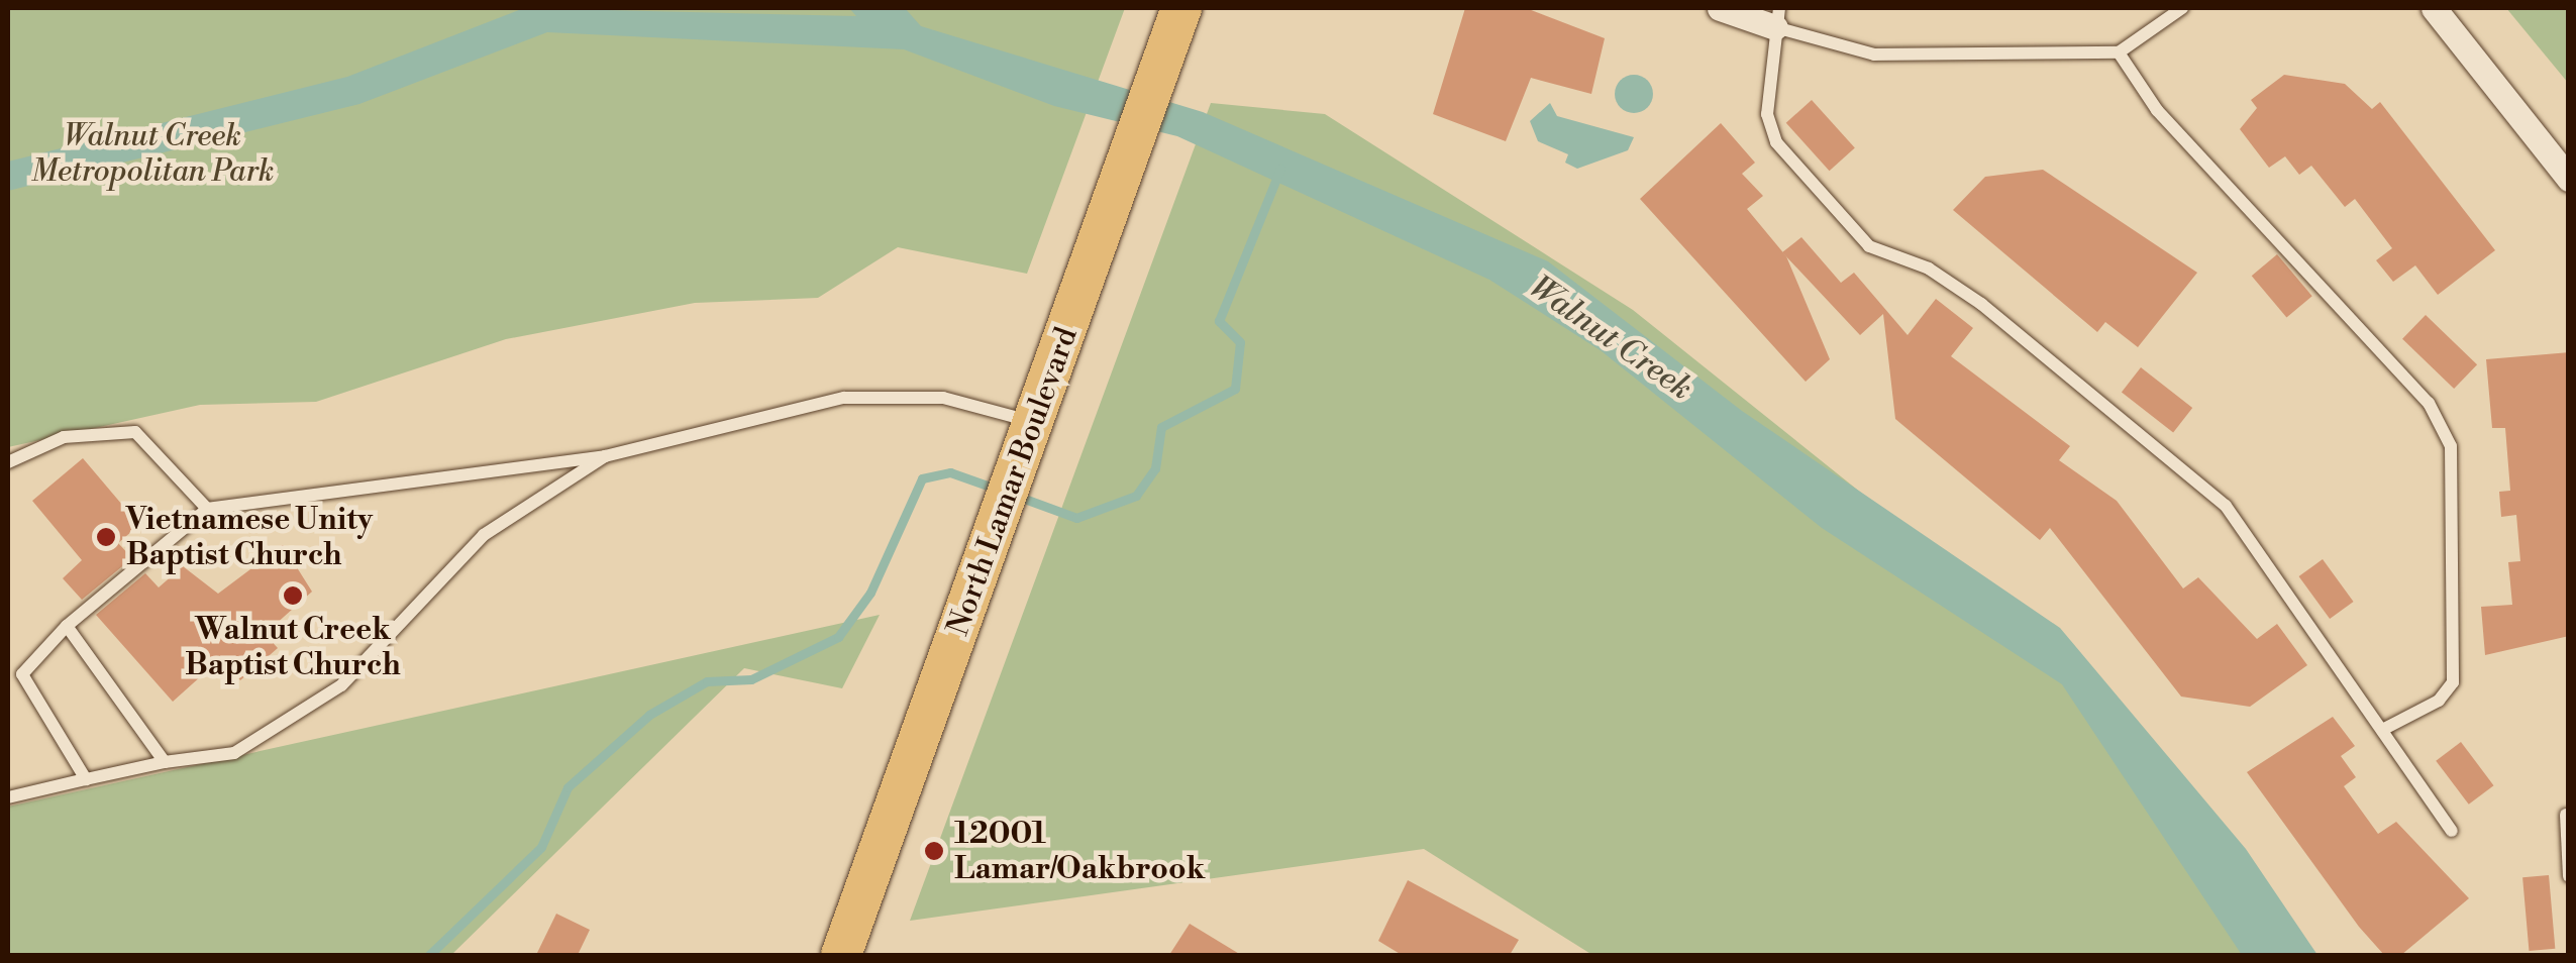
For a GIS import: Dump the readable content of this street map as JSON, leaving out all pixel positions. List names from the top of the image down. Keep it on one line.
{"streets":{"main road":["North Lamar Boulevard"]},"water":["Walnut Creek"],"parks":["Walnut Creek Metropolitan Park"],"places":["Vietnamese Unity Baptist Church","Walnut Creek Baptist Church","12001 Lamar/Oakbrook"]}
